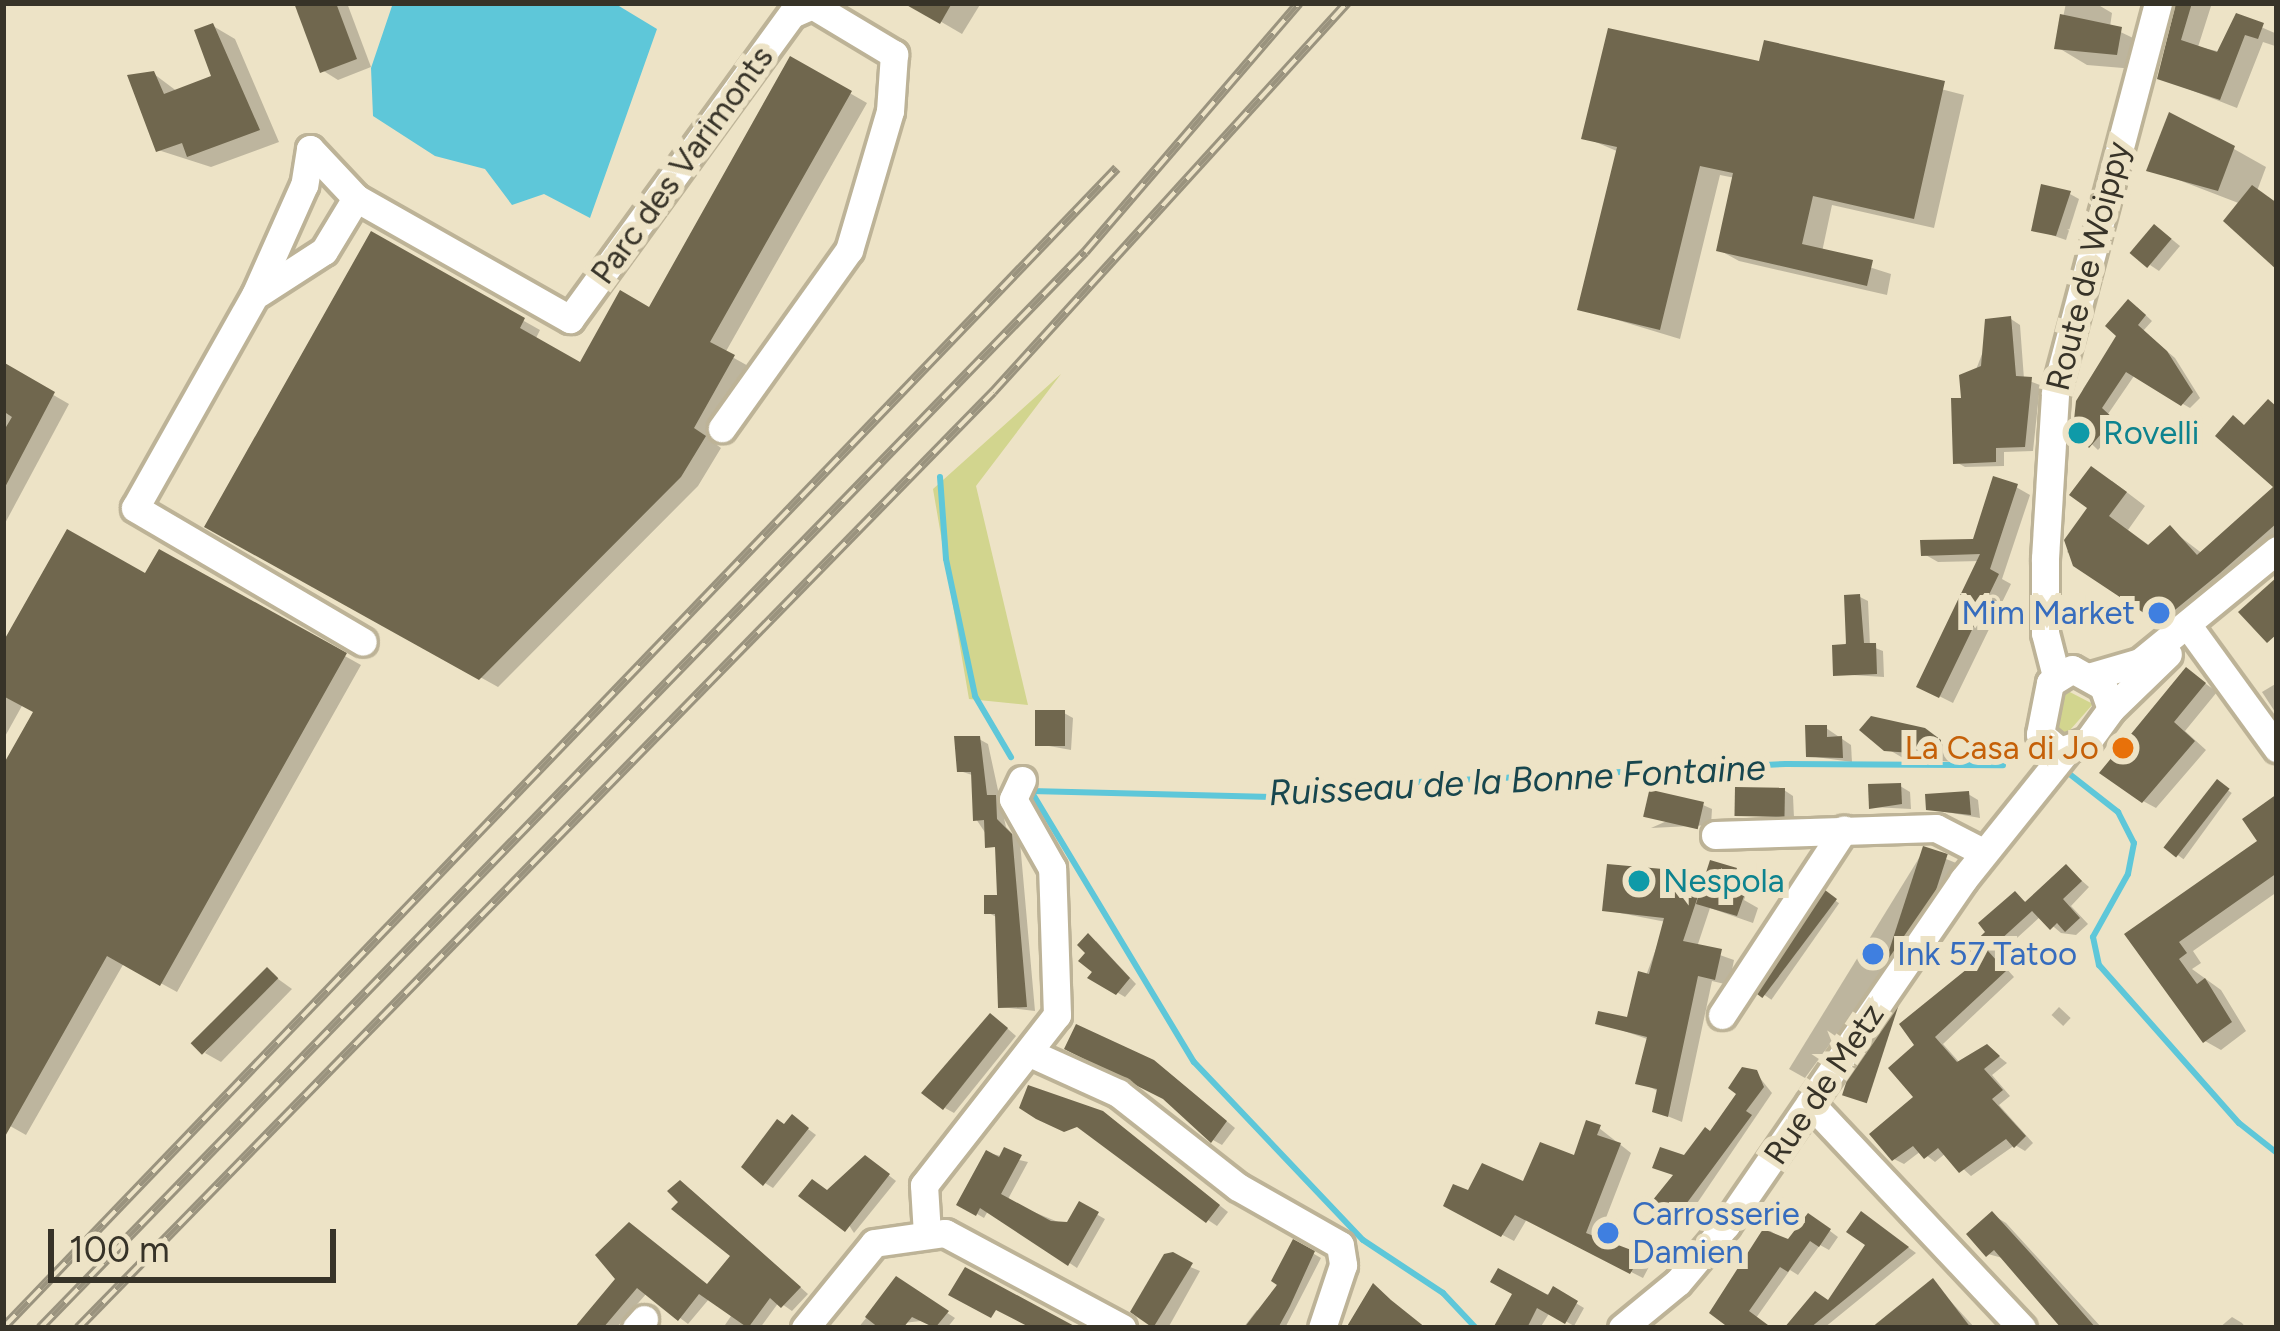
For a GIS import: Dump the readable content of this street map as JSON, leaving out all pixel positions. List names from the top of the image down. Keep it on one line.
{"streets":{"street":["Parc des Varimonts","Route de Woippy","Rue de Metz"]},"crossings":[["Route de Woippy","Rue de Metz"]],"water":["Ruisseau de la Bonne Fontaine"],"places":["Rovelli","Mim Market","La Casa di Jo","Nespola","Ink 57 Tatoo","Carrosserie Damien"],"scale_bar":"100 m"}
